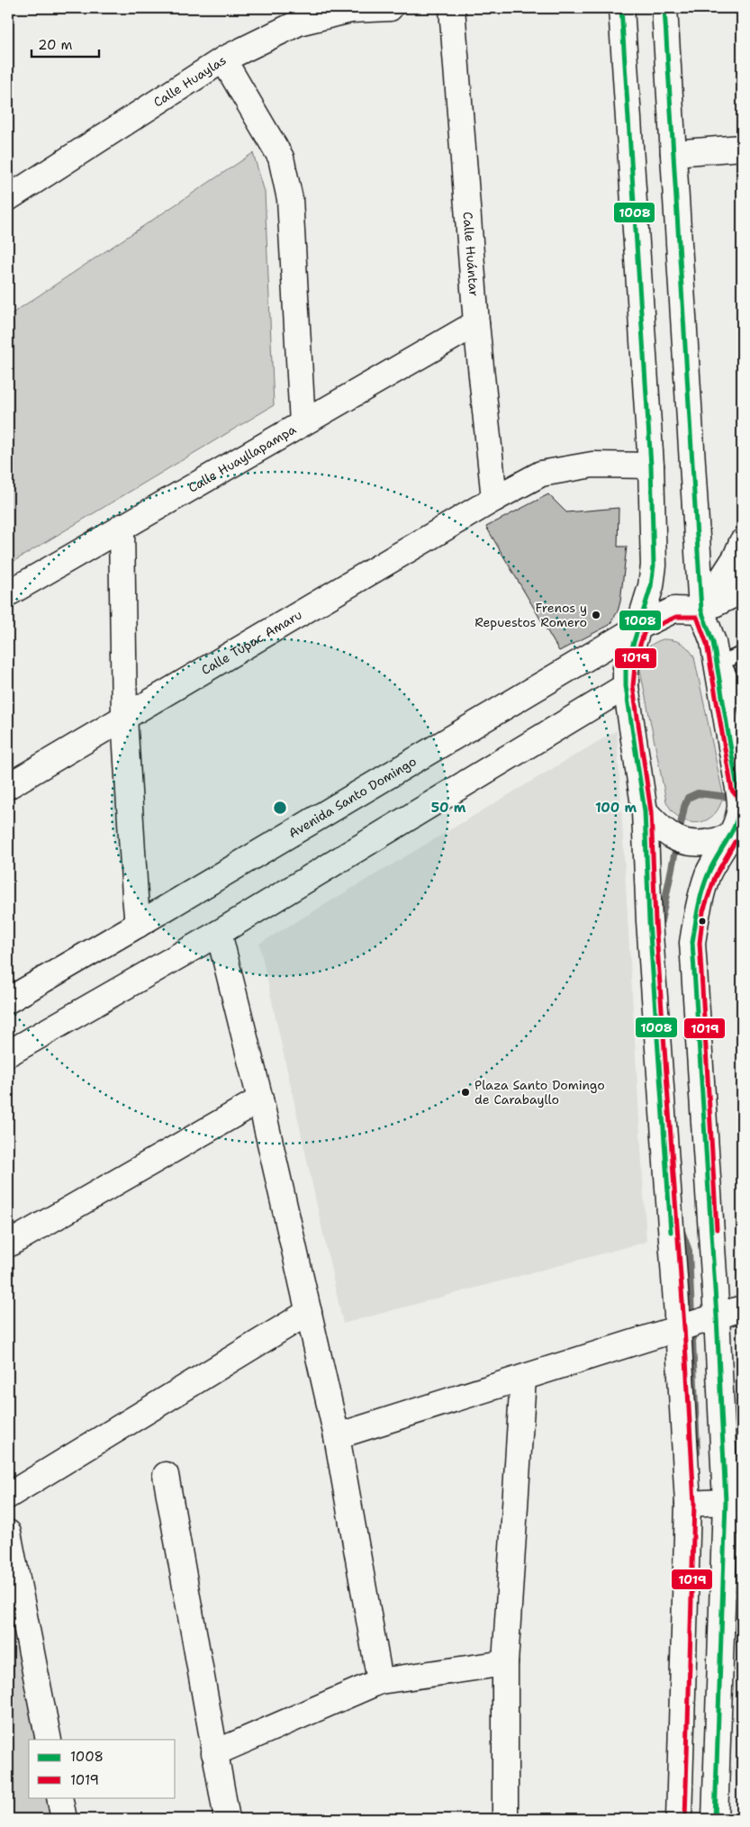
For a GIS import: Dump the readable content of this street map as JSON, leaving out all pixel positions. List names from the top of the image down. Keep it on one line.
{"streets":{"street":["Calle Huaylas","Calle Huántar","Calle Huayllapampa","Calle Túpac Amaru","Avenida Santo Domingo"]},"crossings":[["Calle Huántar","Calle Huayllapampa"],["Calle Huántar","Calle Túpac Amaru"]],"places":["Frenos y Repuestos Romero","Plaza Santo Domingo de Carabayllo"],"lines":["transit line 1008","transit line 1019"],"legend":["1008","1019"],"scale_bar":"20 m","rings":["50 m","100 m"]}
